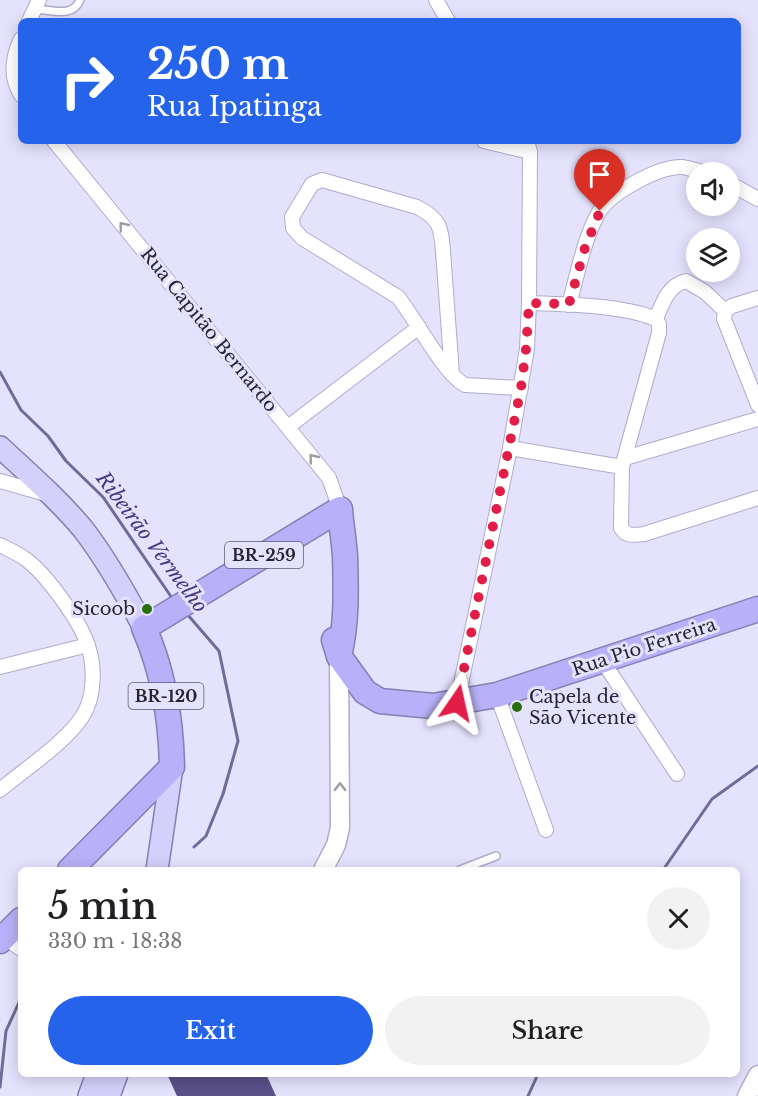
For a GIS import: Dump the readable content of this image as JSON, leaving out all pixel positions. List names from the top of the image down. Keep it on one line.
{"streets":{"highway":["Rua Capitão Bernardo","BR-259","Rua Pio Ferreira","BR-120"]},"crossings":[["Rua Capitão Bernardo","BR-259"],["Rua Capitão Bernardo","Rua Pio Ferreira"],["BR-259","BR-120"]],"one_way":["Rua Capitão Bernardo"],"water":["Ribeirão Vermelho"],"places":["Sicoob","Capela de São Vicente"],"page":{"turn":["250 m","Rua Ipatinga"],"heading":["5 min","330 m · 18:38"],"buttons":["Exit","Share"]}}
